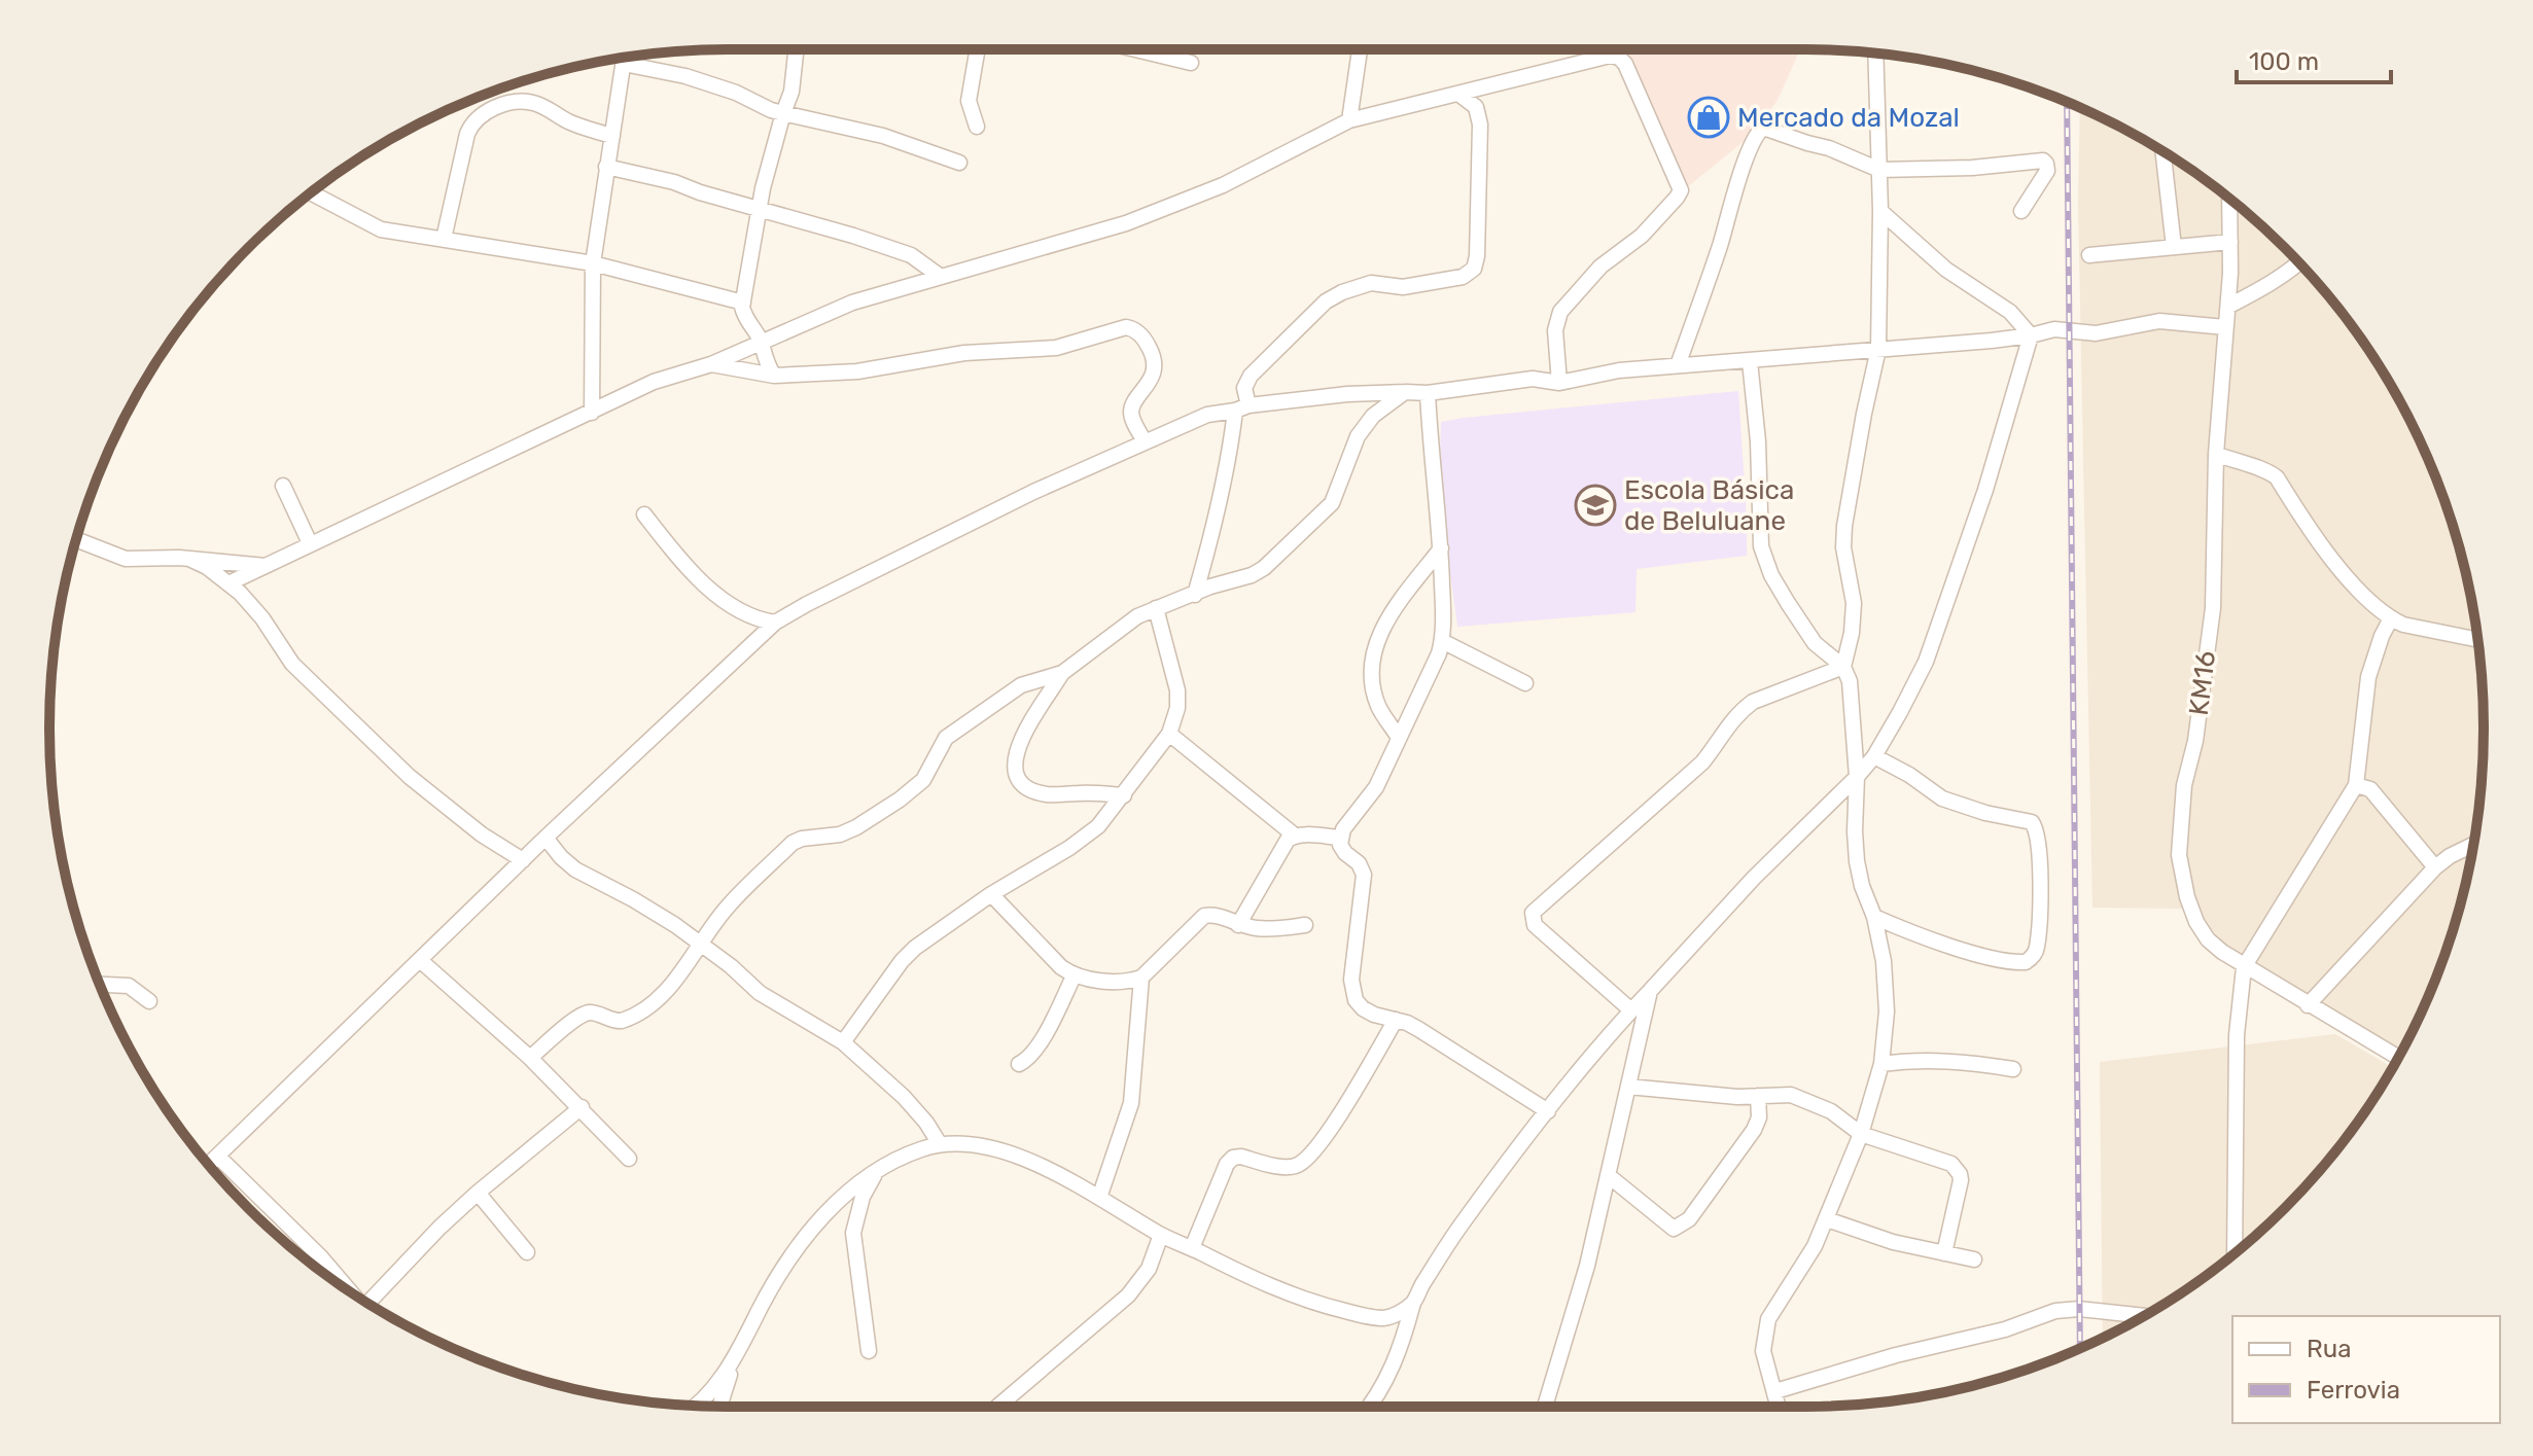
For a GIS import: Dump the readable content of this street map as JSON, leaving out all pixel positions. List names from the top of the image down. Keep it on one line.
{"streets":{"street":["KM16"]},"places":{"shop":["Mercado da Mozal"],"school or university":["Escola Básica de Beluluane"]},"legend":["Rua","Ferrovia"],"scale_bar":"100 m"}
